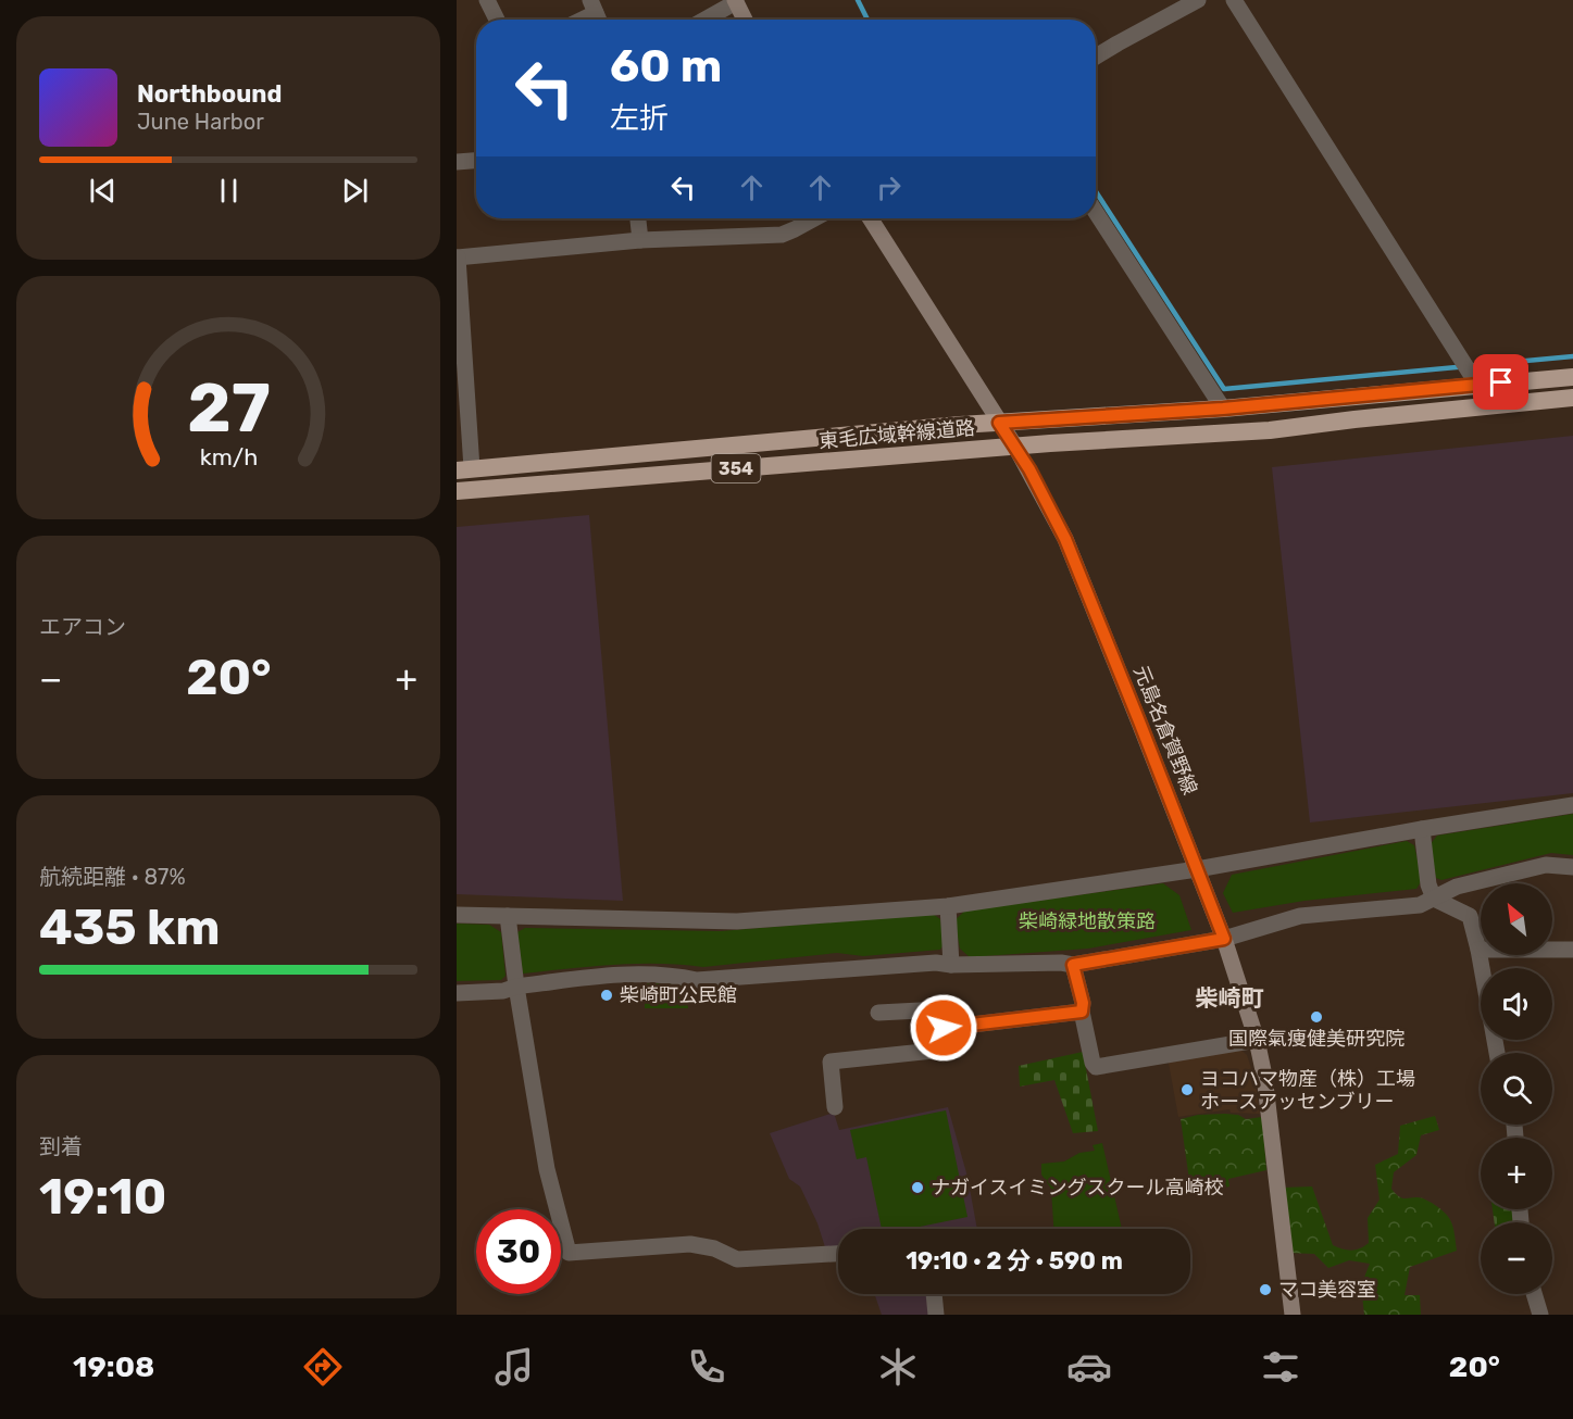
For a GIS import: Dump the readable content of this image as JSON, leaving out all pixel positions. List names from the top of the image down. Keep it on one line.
{"streets":{"highway":["東毛広域幹線道路","354"],"main road":["元島名倉賀野線"]},"crossings":[["東毛広域幹線道路","元島名倉賀野線"]],"districts":["柴崎町"],"parks":["柴崎緑地散策路"],"places":["柴崎町公民館","国際氣痩健美研究院","ヨコハマ物産（株）工場 ホースアッセンブリー","ナガイスイミングスクール高崎校","マコ美容室"],"north":"top left","page":{"turn":["60 m","左折"],"song":["Northbound","June Harbor"],"tile":["エアコン",["航続距離 · 87%","435 km"],["到着","19:10"]],"heat":["−","20°","+"],"map_buttons":["+","−"],"limit":"30","trip":"19:10 · 2 分 · 590 m","tabs":["19:08","20°"],"gauge":["27","km/h"]}}
